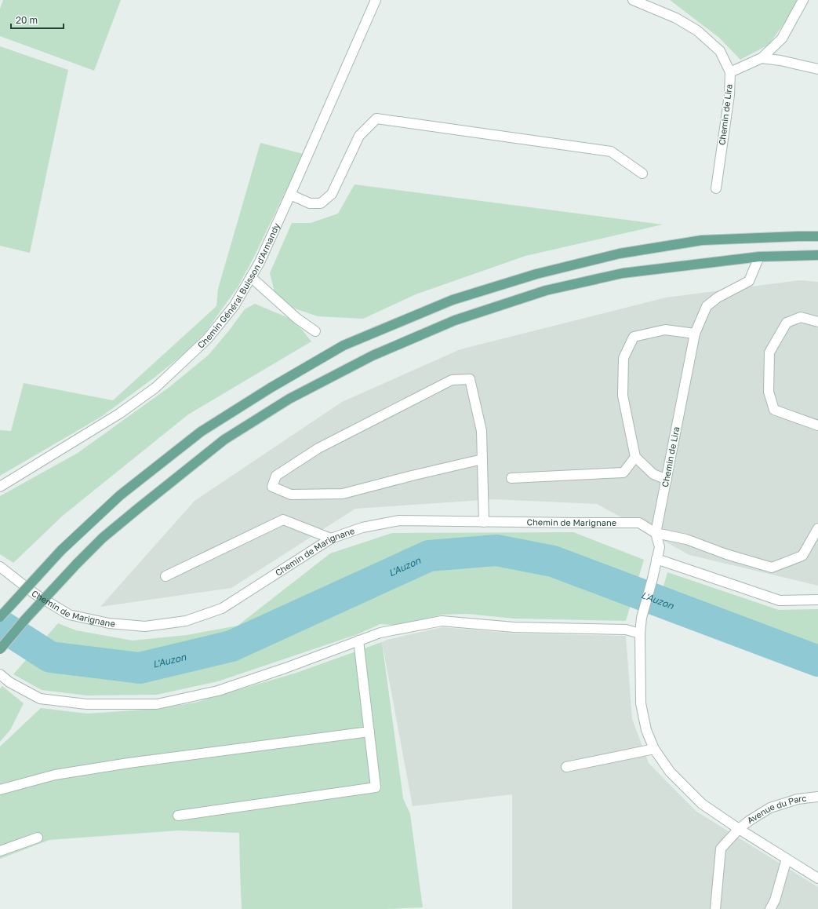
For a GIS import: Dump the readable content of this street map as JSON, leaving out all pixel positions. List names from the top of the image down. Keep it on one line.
{"streets":{"street":["Chemin de Lira","Chemin Général Buisson d'Armandy","Chemin de Marignane","Avenue du Parc"]},"crossings":[["Chemin de Lira","Chemin de Marignane"],["Chemin de Lira","Avenue du Parc"]],"water":["L'Auzon"],"scale_bar":"20 m"}
